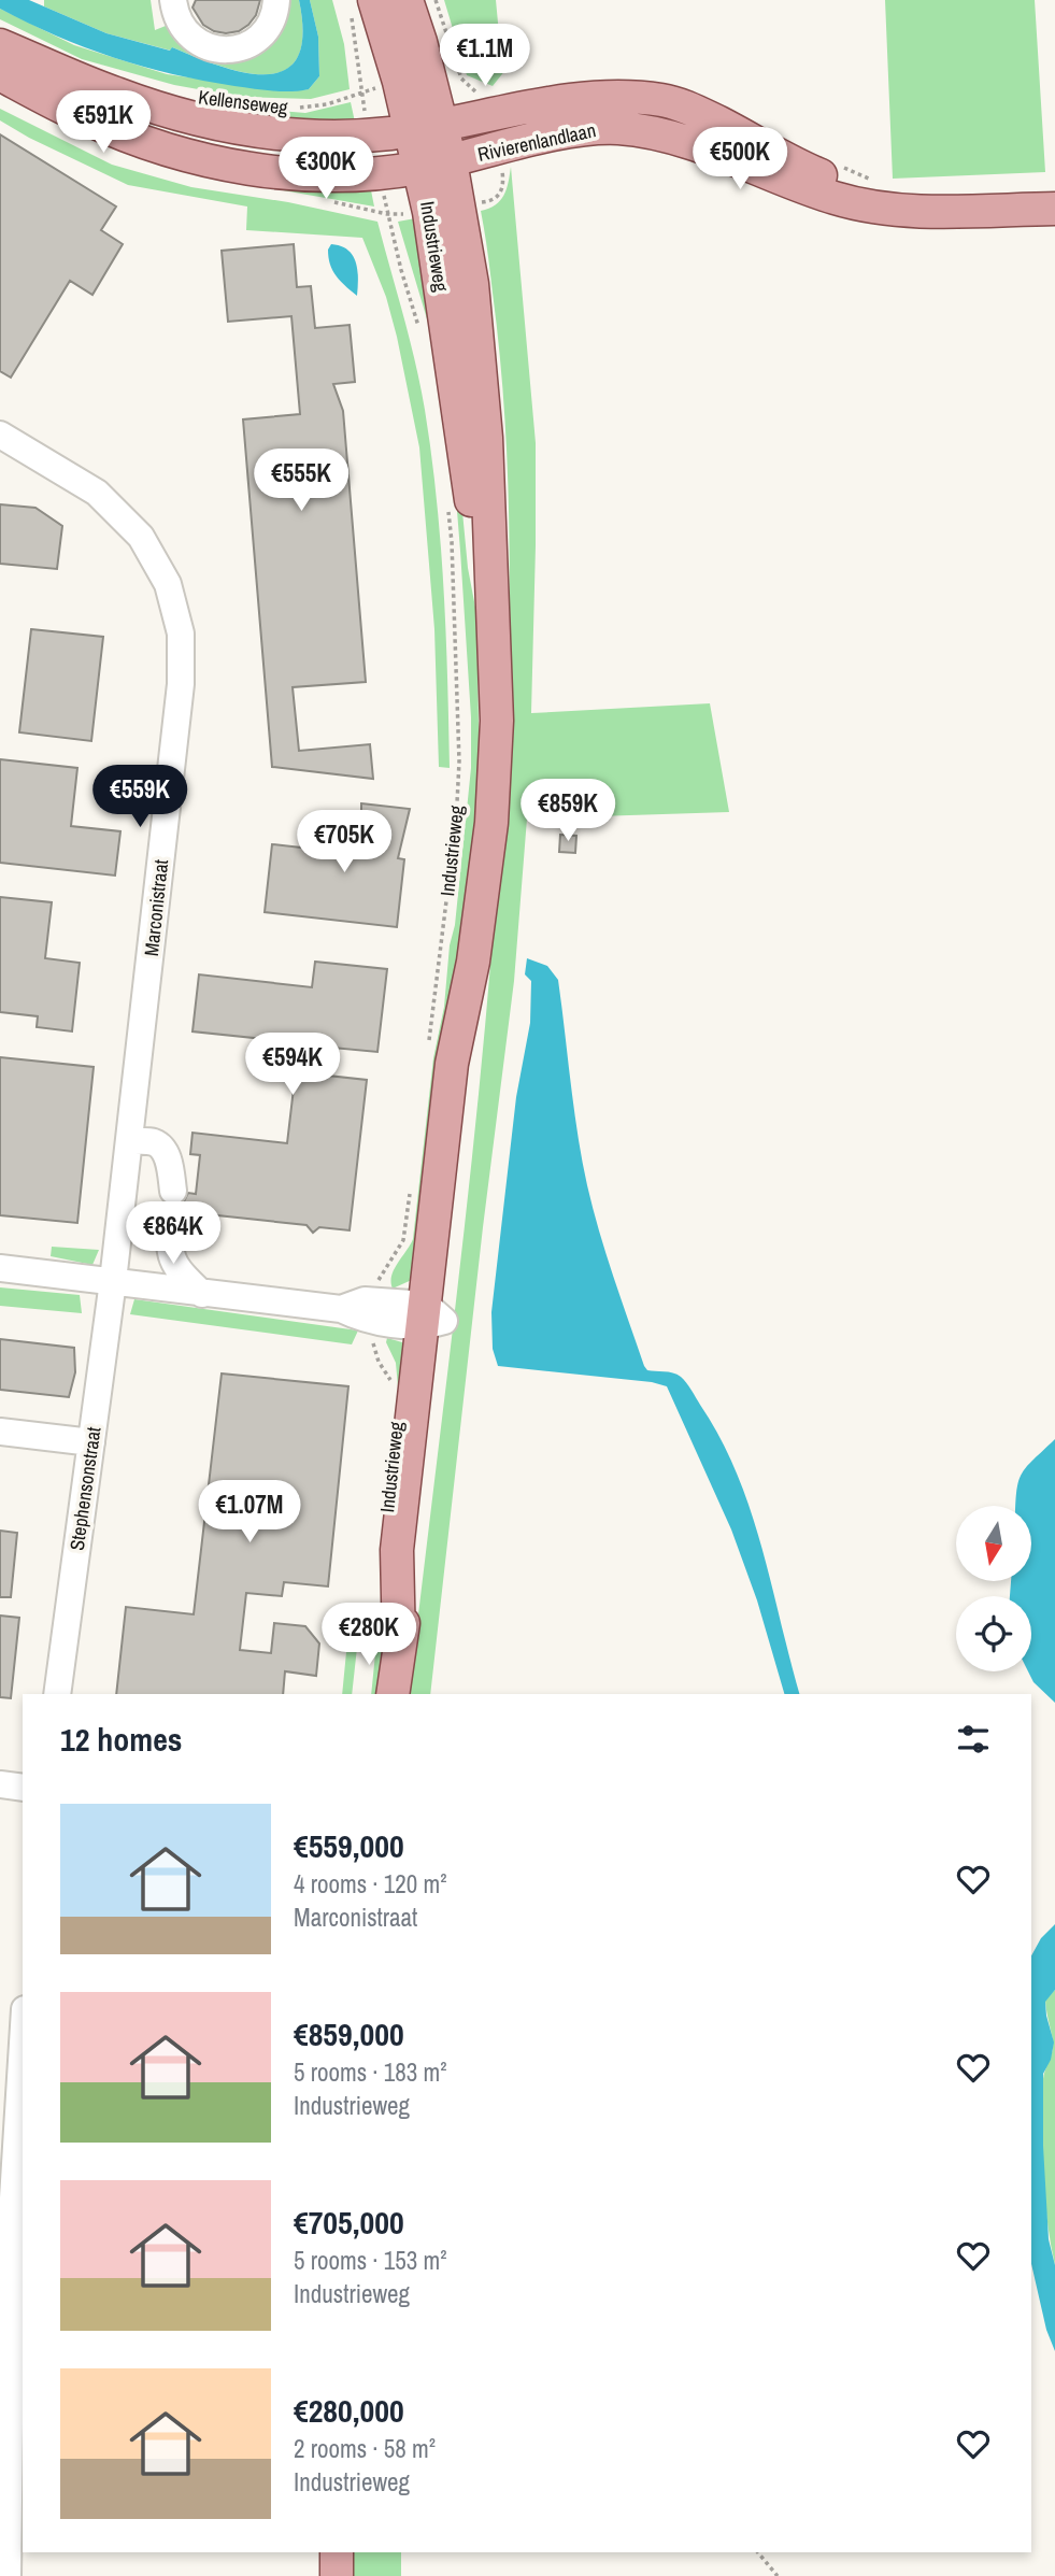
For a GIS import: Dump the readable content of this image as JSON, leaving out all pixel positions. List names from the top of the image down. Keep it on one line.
{"streets":{"main road":["Kellenseweg","Rivierenlandlaan","Industrieweg"],"street":["Marconistraat","Stephensonstraat"]},"crossings":[["Kellenseweg","Rivierenlandlaan"],["Kellenseweg","Industrieweg"],["Rivierenlandlaan","Industrieweg"],["Marconistraat","Stephensonstraat"]],"north":"bottom","page":{"price":["€1.1M","€591K","€500K","€300K","€555K","€559K","€859K","€705K","€594K","€864K","€1.07M","€280K"],"heading":"12 homes","list":[{"name":"€559,000","note":"4 rooms · 120 m² · Marconistraat"},{"name":"€859,000","note":"5 rooms · 183 m² · Industrieweg"},{"name":"€705,000","note":"5 rooms · 153 m² · Industrieweg"},{"name":"€280,000","note":"2 rooms · 58 m² · Industrieweg"}]}}
